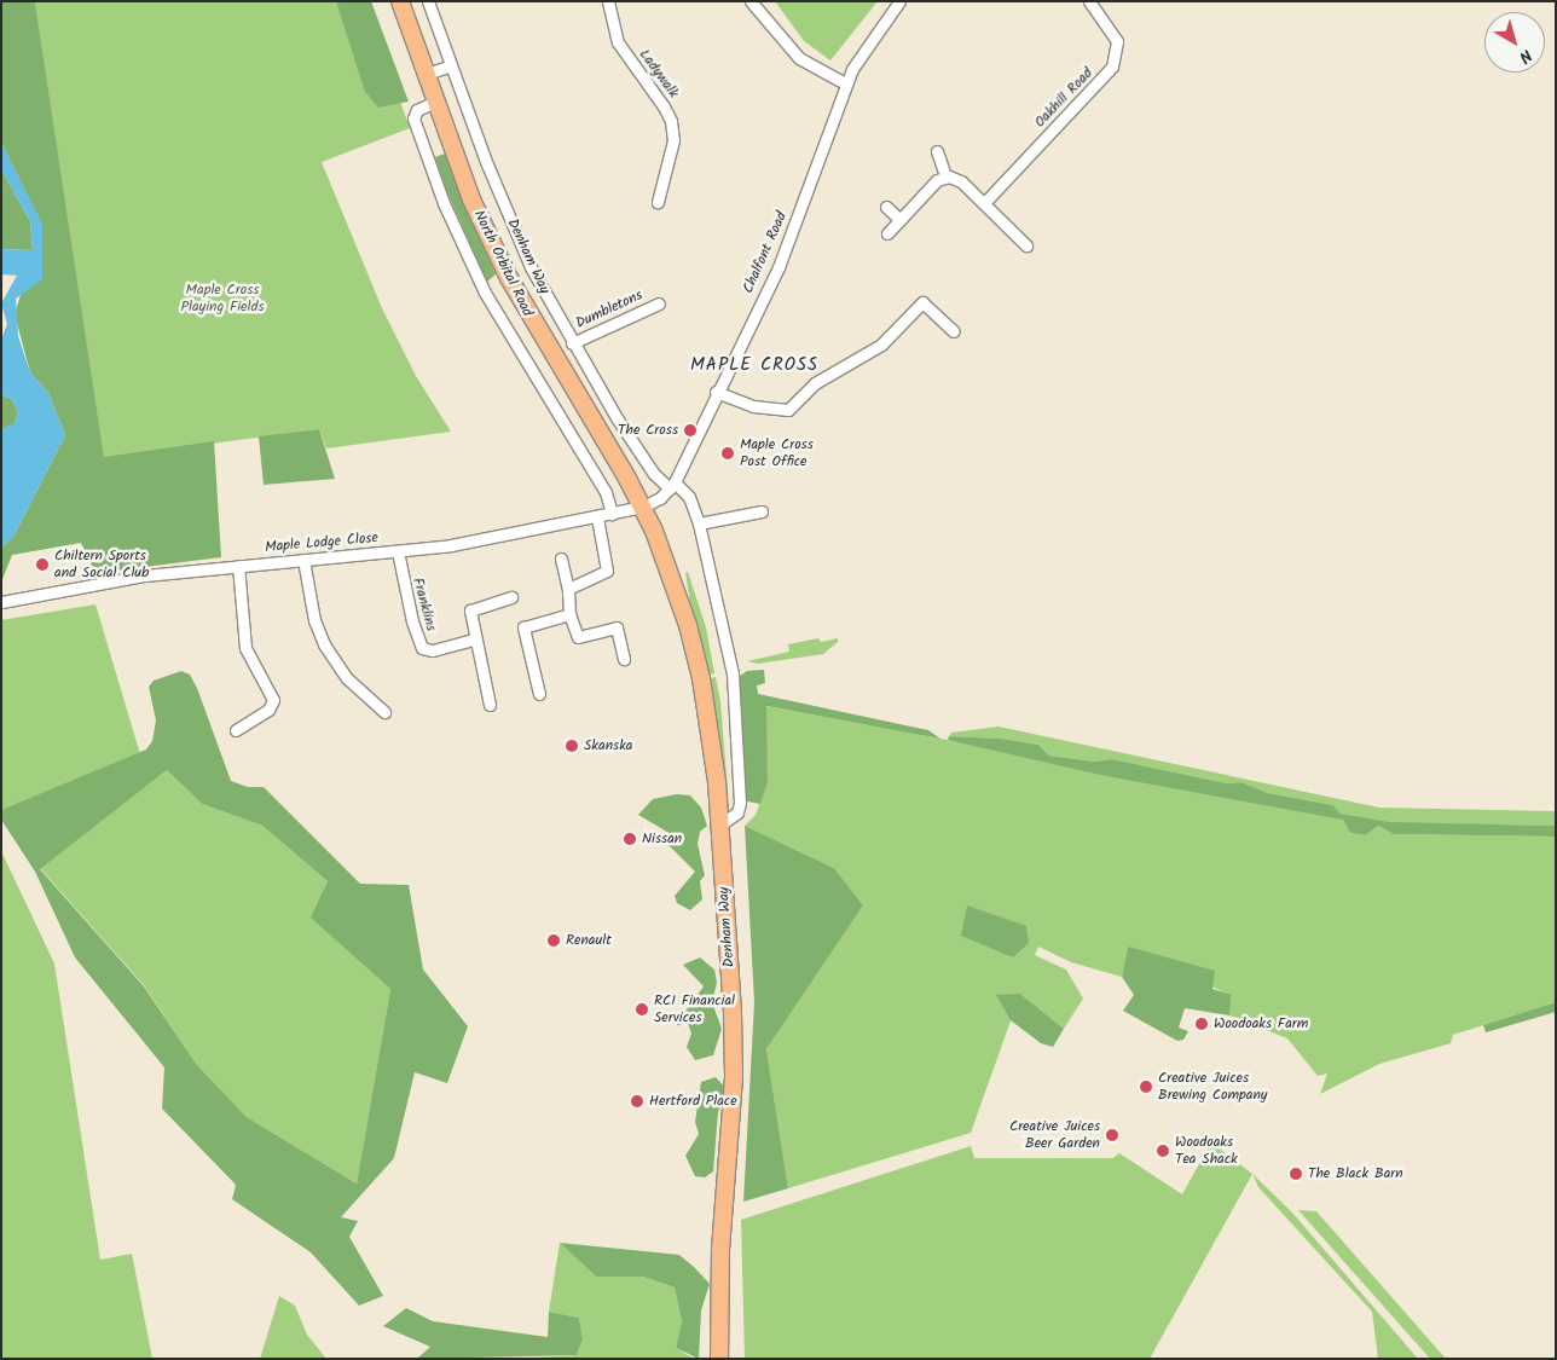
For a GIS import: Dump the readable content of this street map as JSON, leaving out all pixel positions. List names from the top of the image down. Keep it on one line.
{"streets":{"main road":["Denham Way","North Orbital Road"],"street":["Ladywalk","Oakhill Road","Chalfont Road","Dumbletons","Maple Lodge Close","Franklins"]},"crossings":[["Chalfont Road","Denham Way"],["Chalfont Road","North Orbital Road"],["Chalfont Road","Maple Lodge Close"],["Denham Way","North Orbital Road"],["Denham Way","Dumbletons"],["Denham Way","Maple Lodge Close"],["North Orbital Road","Maple Lodge Close"],["Maple Lodge Close","Franklins"]],"districts":["MAPLE CROSS"],"parks":["Maple Cross Playing Fields"],"places":["The Cross","Maple Cross Post Office","Chiltern Sports and Social Club","Skanska","Nissan","Renault","RCI Financial Services","Woodoaks Farm","Creative Juices Brewing Company","Hertford Place","Creative Juices Beer Garden","Woodoaks Tea Shack","The Black Barn"],"north":"bottom right"}
